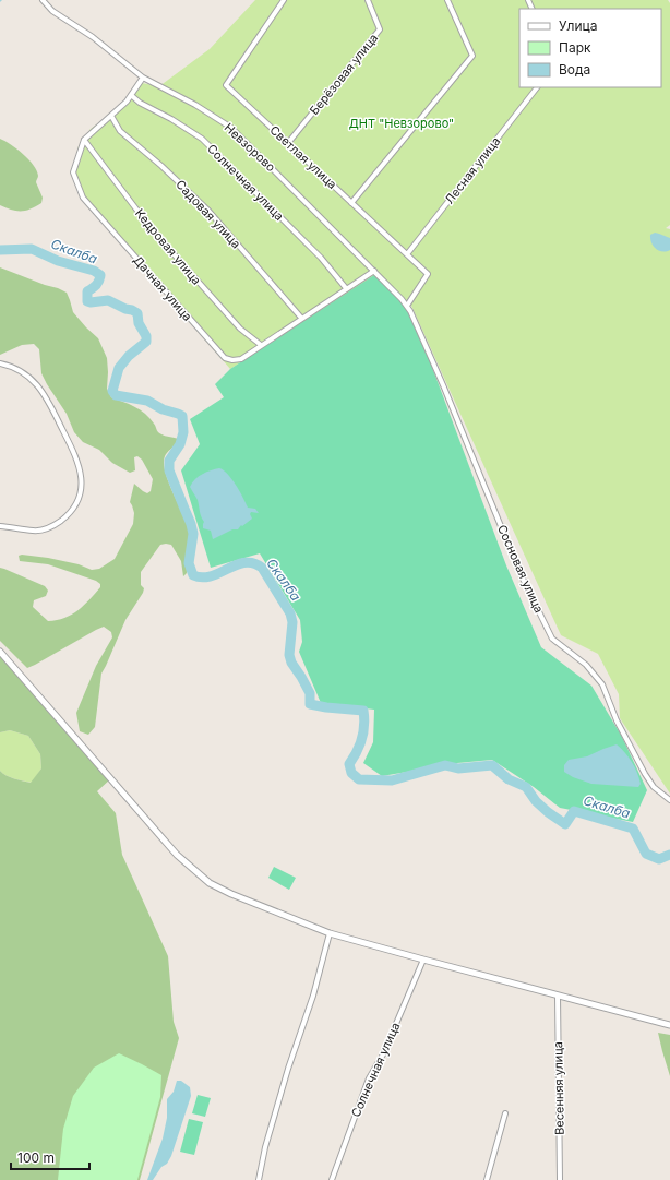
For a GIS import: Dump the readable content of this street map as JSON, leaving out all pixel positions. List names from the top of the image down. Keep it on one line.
{"streets":{"street":["Берёзовая улица","Невзорово","Светлая улица","Лесная улица","Солнечная улица","Садовая улица","Кедровая улица","Дачная улица","Сосновая улица","Весенняя улица"]},"crossings":[["Берёзовая улица","Светлая улица"],["Невзорово","Светлая улица"],["Невзорово","Дачная улица"],["Невзорово","Сосновая улица"],["Светлая улица","Лесная улица"],["Солнечная улица","Дачная улица"],["Садовая улица","Дачная улица"],["Кедровая улица","Дачная улица"]],"water":["Скалба"],"parks":["ДНТ \"Невзорово\""],"legend":["Улица","Парк","Вода"],"scale_bar":"100 m"}
